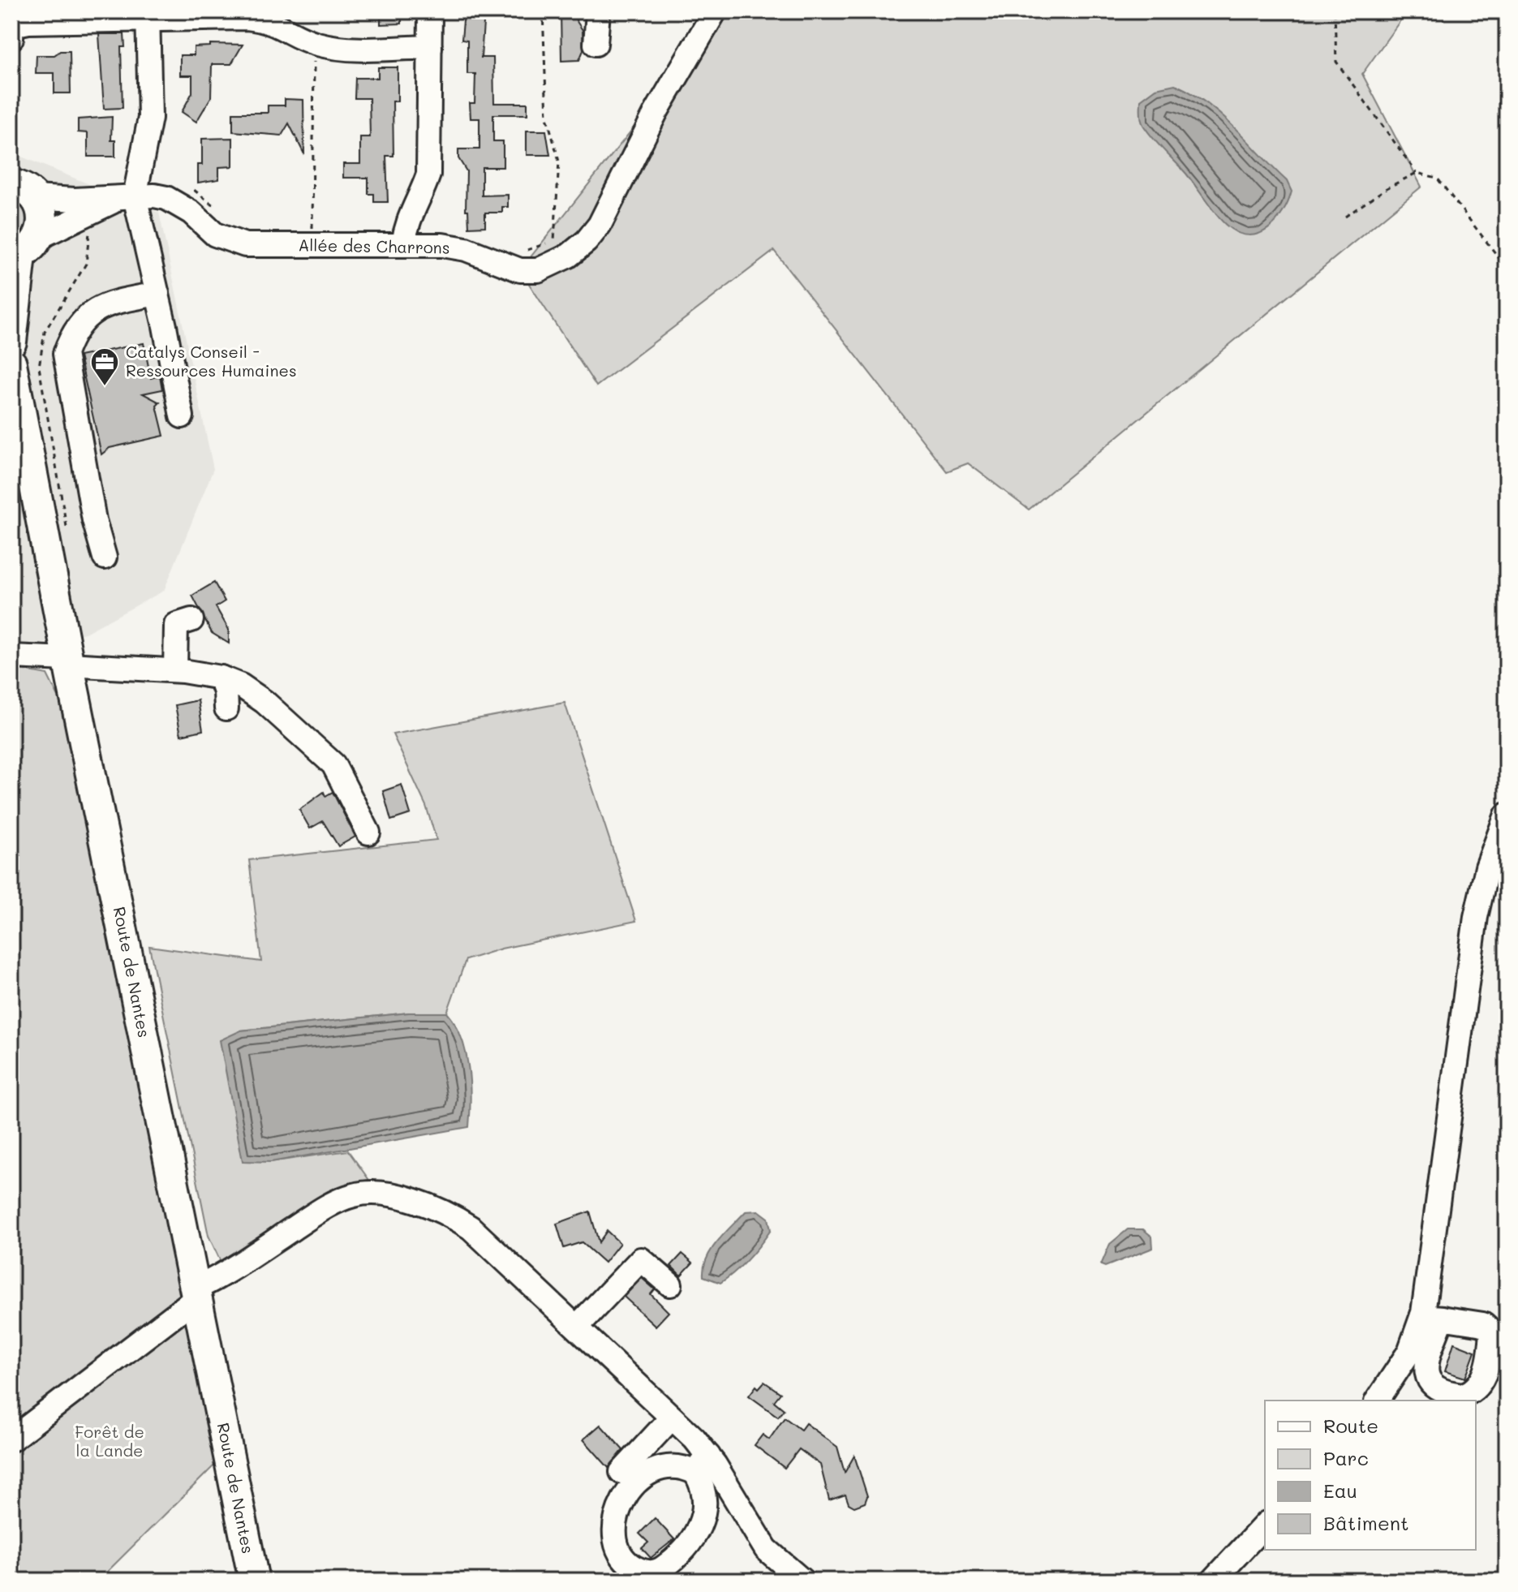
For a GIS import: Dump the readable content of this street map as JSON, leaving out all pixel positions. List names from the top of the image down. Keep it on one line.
{"streets":{"main road":["Route de Nantes"],"street":["Allée des Charrons"]},"parks":["Forêt de la Lande"],"places":{"office":["Catalys Conseil - Ressources Humaines"]},"legend":["Route","Parc","Eau","Bâtiment"]}
